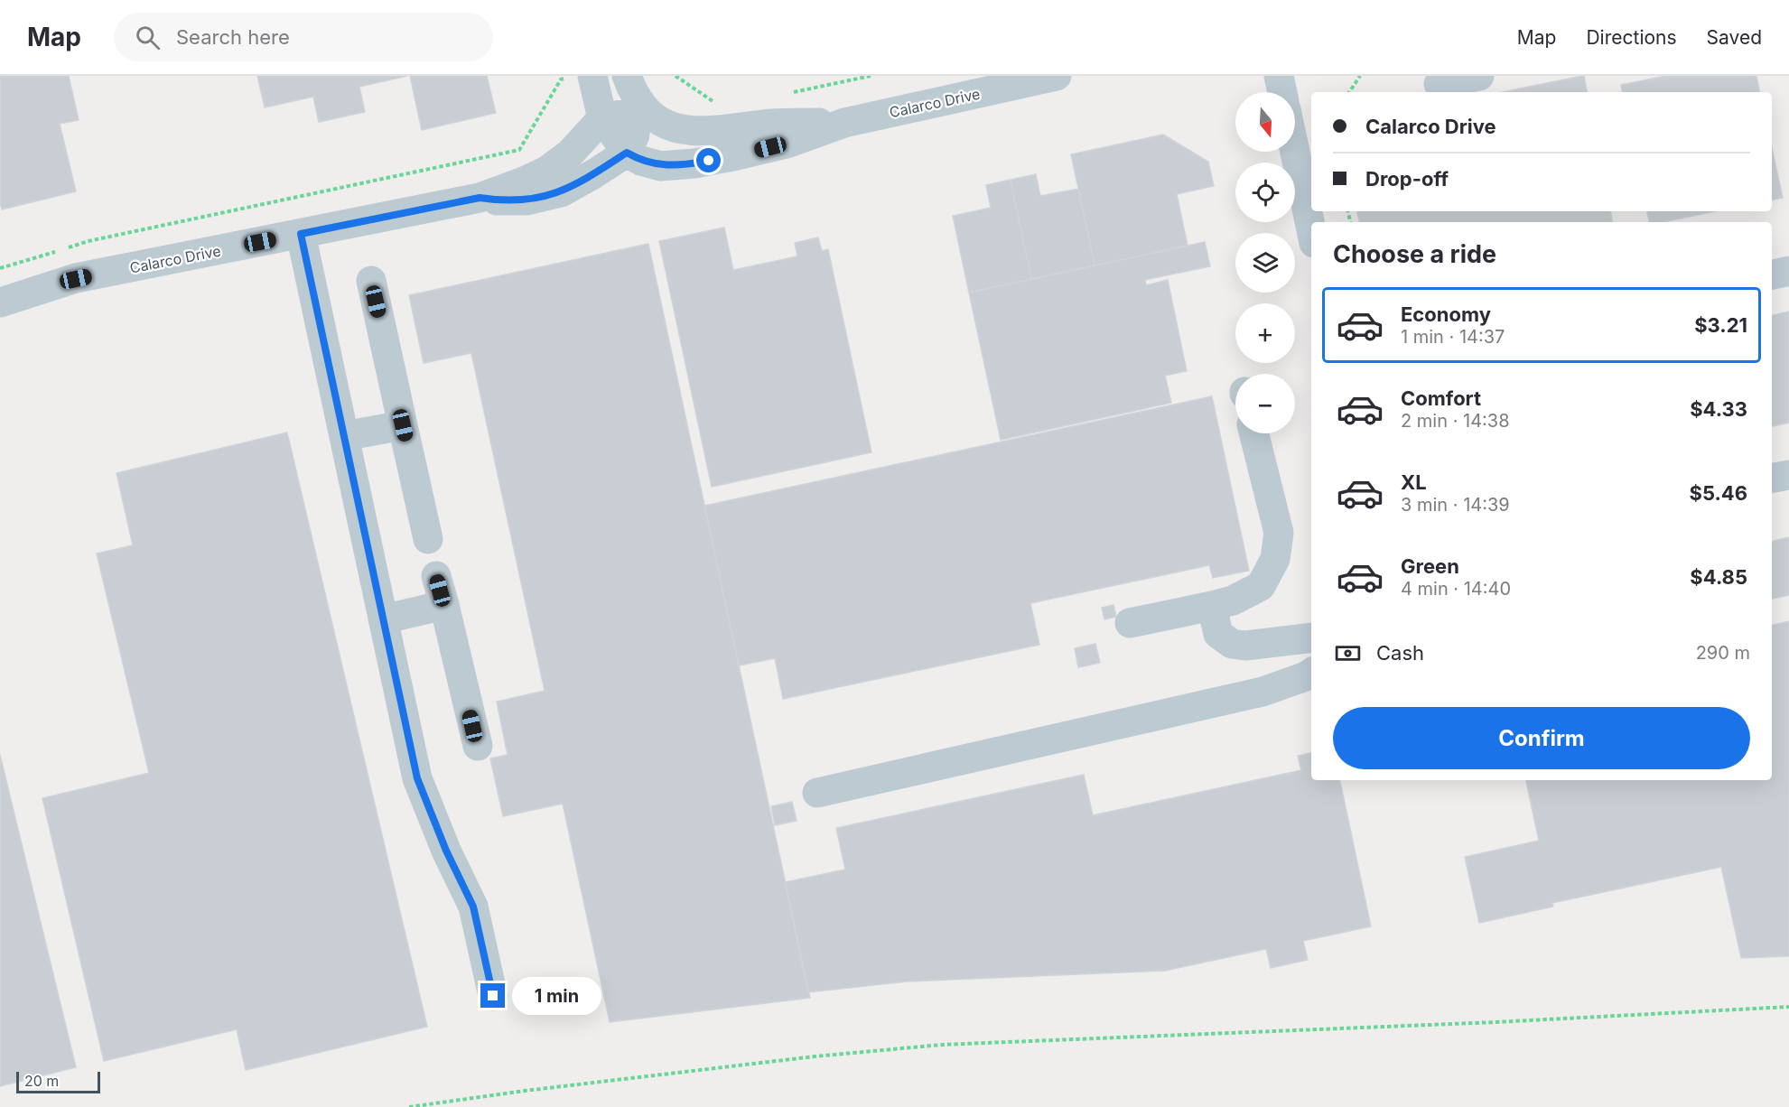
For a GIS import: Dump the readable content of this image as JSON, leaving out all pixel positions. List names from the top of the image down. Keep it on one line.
{"streets":{"street":["Calarco Drive"]},"scale_bar":"20 m","north":"bottom","page":{"header":"Map","search":"Search here","nav":["Map","Directions","Saved"],"map_buttons":["+","−"],"banner":["Calarco Drive","Drop-off"],"heading":"Choose a ride","list":[{"name":"Economy","note":"1 min · 14:37","value":"$3.21"},{"name":"Comfort","note":"2 min · 14:38","value":"$4.33"},{"name":"XL","note":"3 min · 14:39","value":"$5.46"},{"name":"Green","note":"4 min · 14:40","value":"$4.85"}],"pay":["Cash","290 m"],"buttons":"Confirm","bubble":"1 min","scale":"20 m"}}
